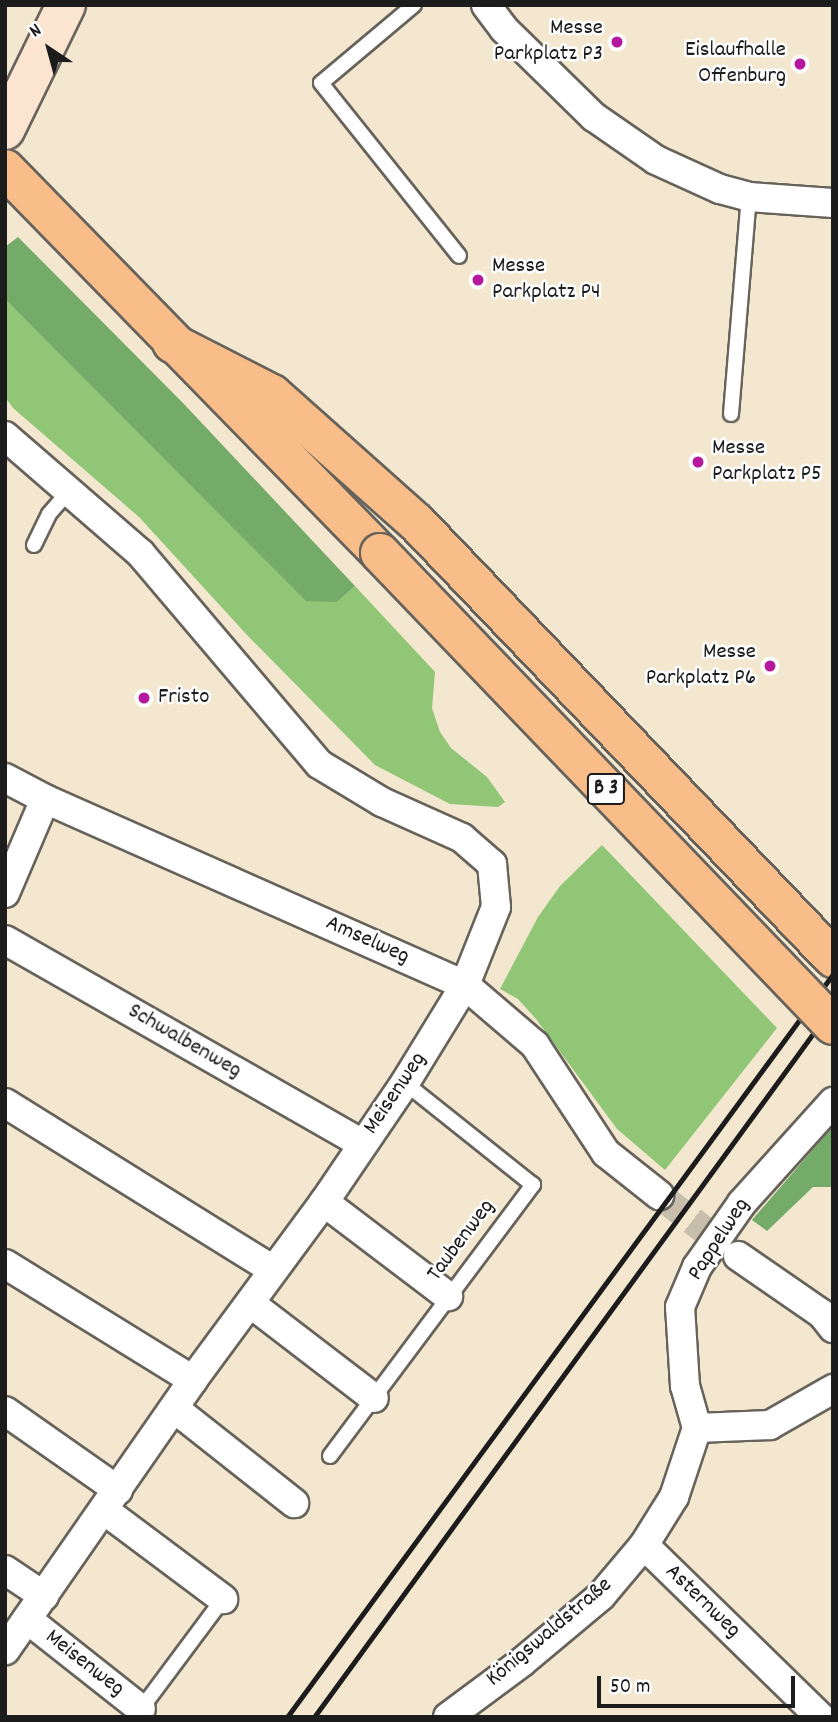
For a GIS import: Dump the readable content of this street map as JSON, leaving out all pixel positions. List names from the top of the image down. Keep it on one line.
{"streets":{"highway":["B 3"],"street":["Amselweg","Schwalbenweg","Meisenweg","Pappelweg","Asternweg","Königswaldstraße"],"lane":["Taubenweg"]},"crossings":[["Amselweg","Meisenweg"],["Schwalbenweg","Meisenweg"],["Meisenweg","Taubenweg"],["Pappelweg","Königswaldstraße"],["Asternweg","Königswaldstraße"]],"places":["Messe Parkplatz P3","Eislaufhalle Offenburg","Messe Parkplatz P4","Messe Parkplatz P5","Messe Parkplatz P6","Fristo"],"scale_bar":"50 m","north":"top left"}
